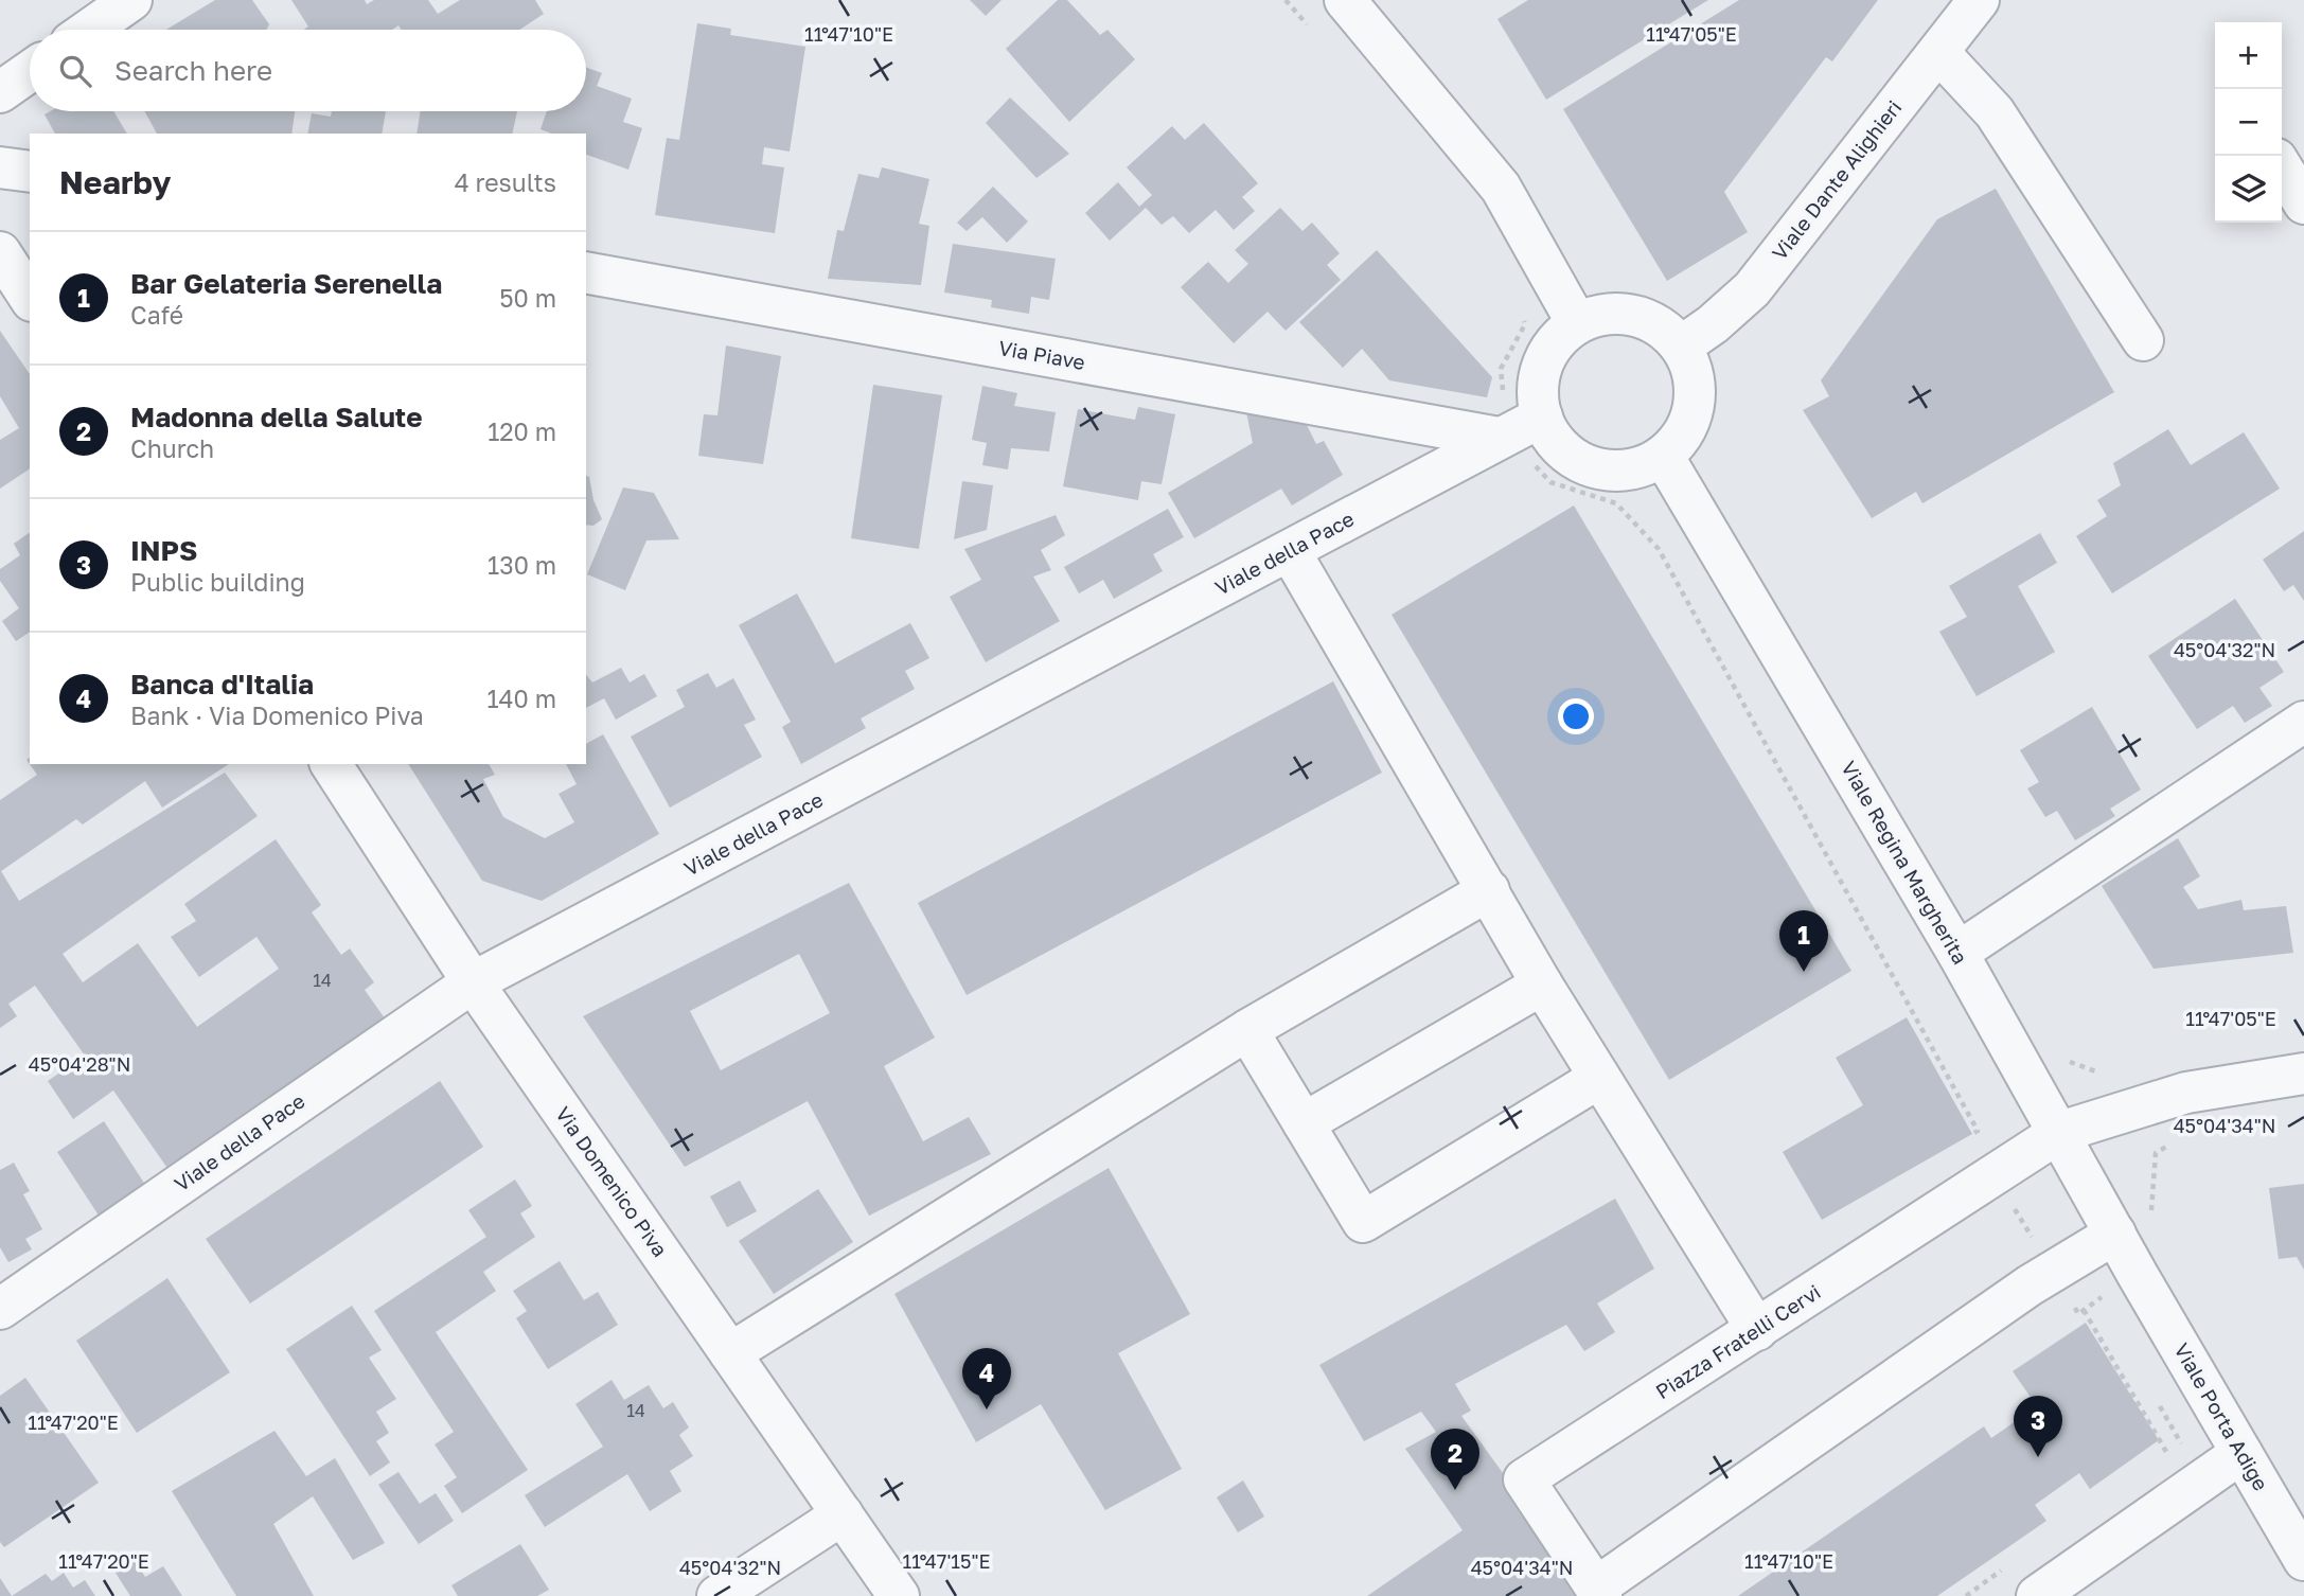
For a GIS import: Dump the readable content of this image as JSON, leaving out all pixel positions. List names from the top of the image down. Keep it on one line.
{"streets":{"street":["Viale Dante Alighieri","Via Piave","Viale della Pace","Viale Regina Margherita","Via Domenico Piva","Piazza Fratelli Cervi","Viale Porta Adige"]},"crossings":[["Viale Dante Alighieri","Viale della Pace"],["Viale Dante Alighieri","Viale Regina Margherita"],["Via Piave","Viale della Pace"],["Viale della Pace","Viale Regina Margherita"],["Viale della Pace","Via Domenico Piva"],["Viale Regina Margherita","Piazza Fratelli Cervi"],["Viale Regina Margherita","Viale Porta Adige"]],"house_numbers":["14","14"],"page":{"map_buttons":["+","−"],"search":"Search here","heading":["Nearby","4 results"],"list":[{"mark":"1","name":"Bar Gelateria Serenella","note":"Café","value":"50 m"},{"mark":"2","name":"Madonna della Salute","note":"Church","value":"120 m"},{"mark":"3","name":"INPS","note":"Public building","value":"130 m"},{"mark":"4","name":"Banca d'Italia","note":"Bank · Via Domenico Piva","value":"140 m"}],"pins":["1","4","3","2"]},"coordinates":["11°47'10\"E","11°47'05\"E","45°04'32\"N","45°04'28\"N","45°04'34\"N","11°47'20\"E","11°47'15\"E"]}
